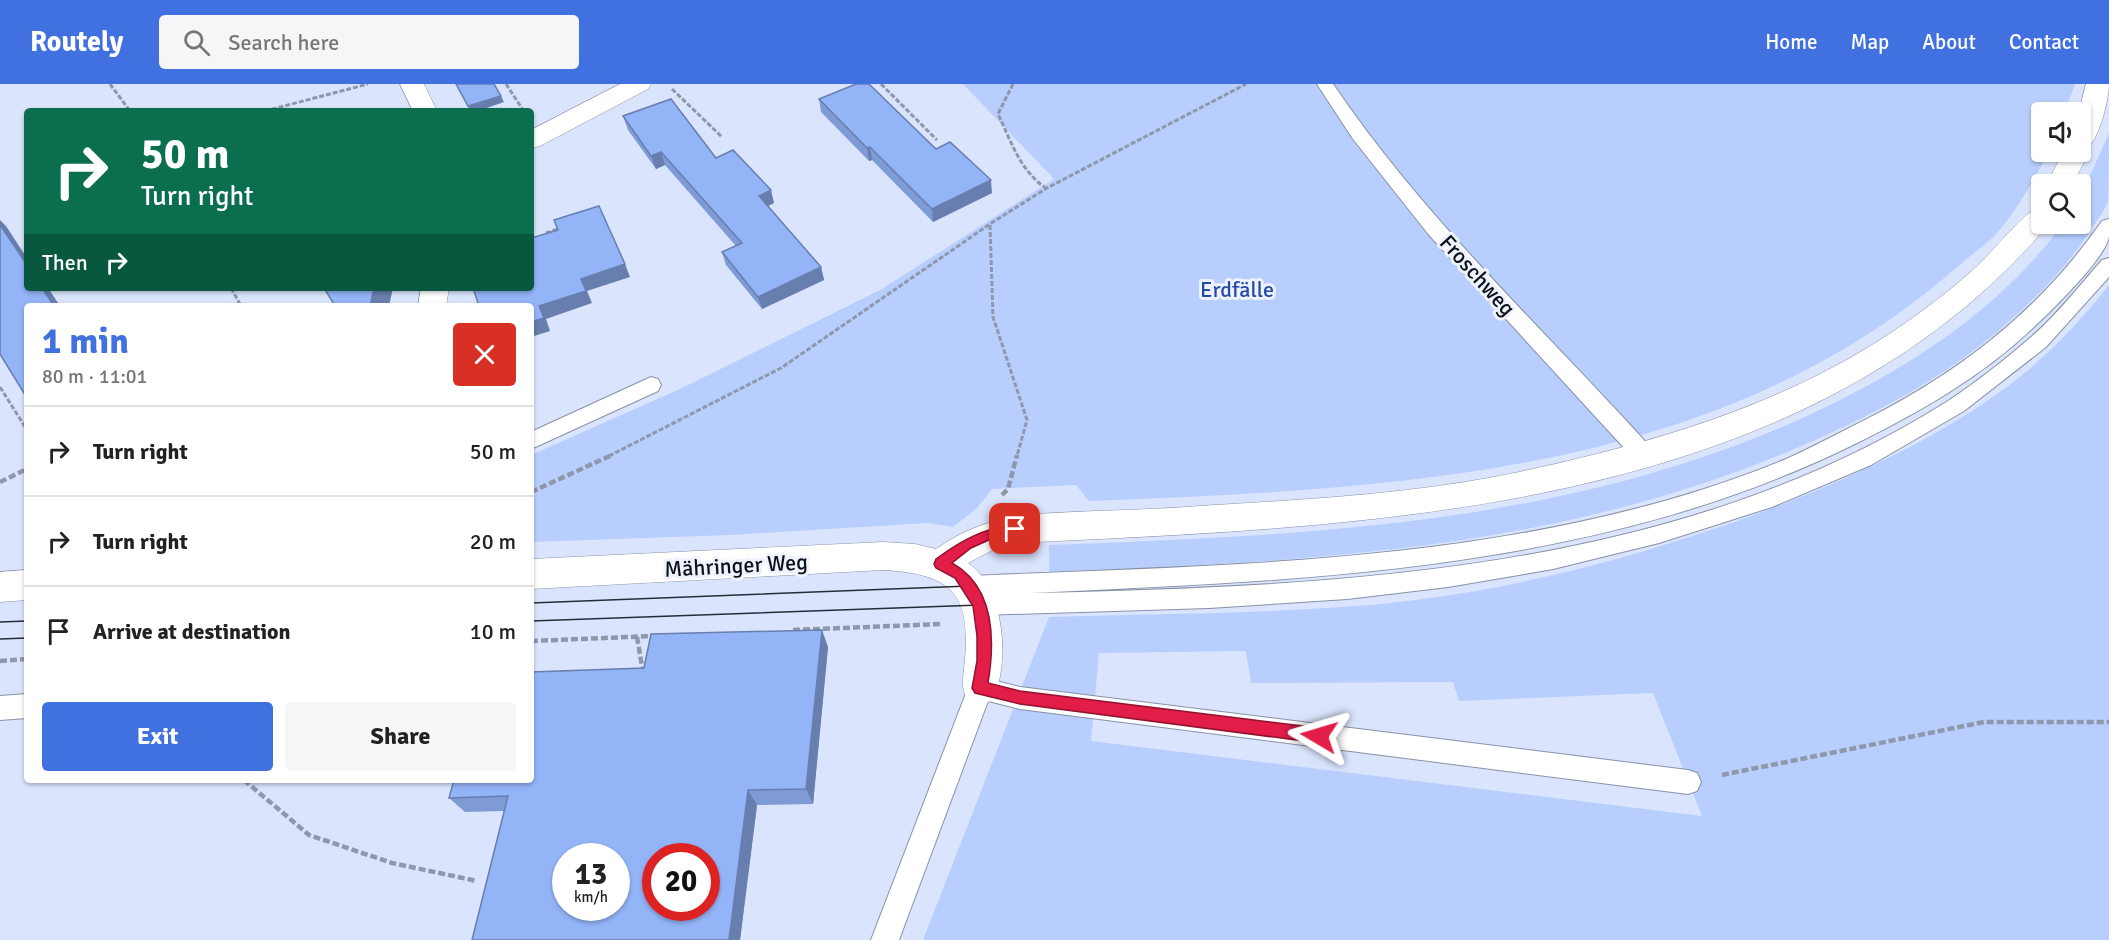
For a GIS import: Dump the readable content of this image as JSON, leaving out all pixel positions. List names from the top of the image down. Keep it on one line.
{"streets":{"street":["Mähringer Weg"],"lane":["Froschweg"]},"parks":["Erdfälle"],"page":{"header":"Routely","search":"Search here","nav":["Home","Map","About","Contact"],"turn":["50 m","Turn right"],"then":"Then","heading":["1 min","80 m · 11:01"],"list":[{"name":"Turn right","value":"50 m"},{"name":"Turn right","value":"20 m"},{"name":"Arrive at destination","value":"10 m"}],"buttons":["Exit","Share"],"speed":"13 km/h","limit":"20"}}
